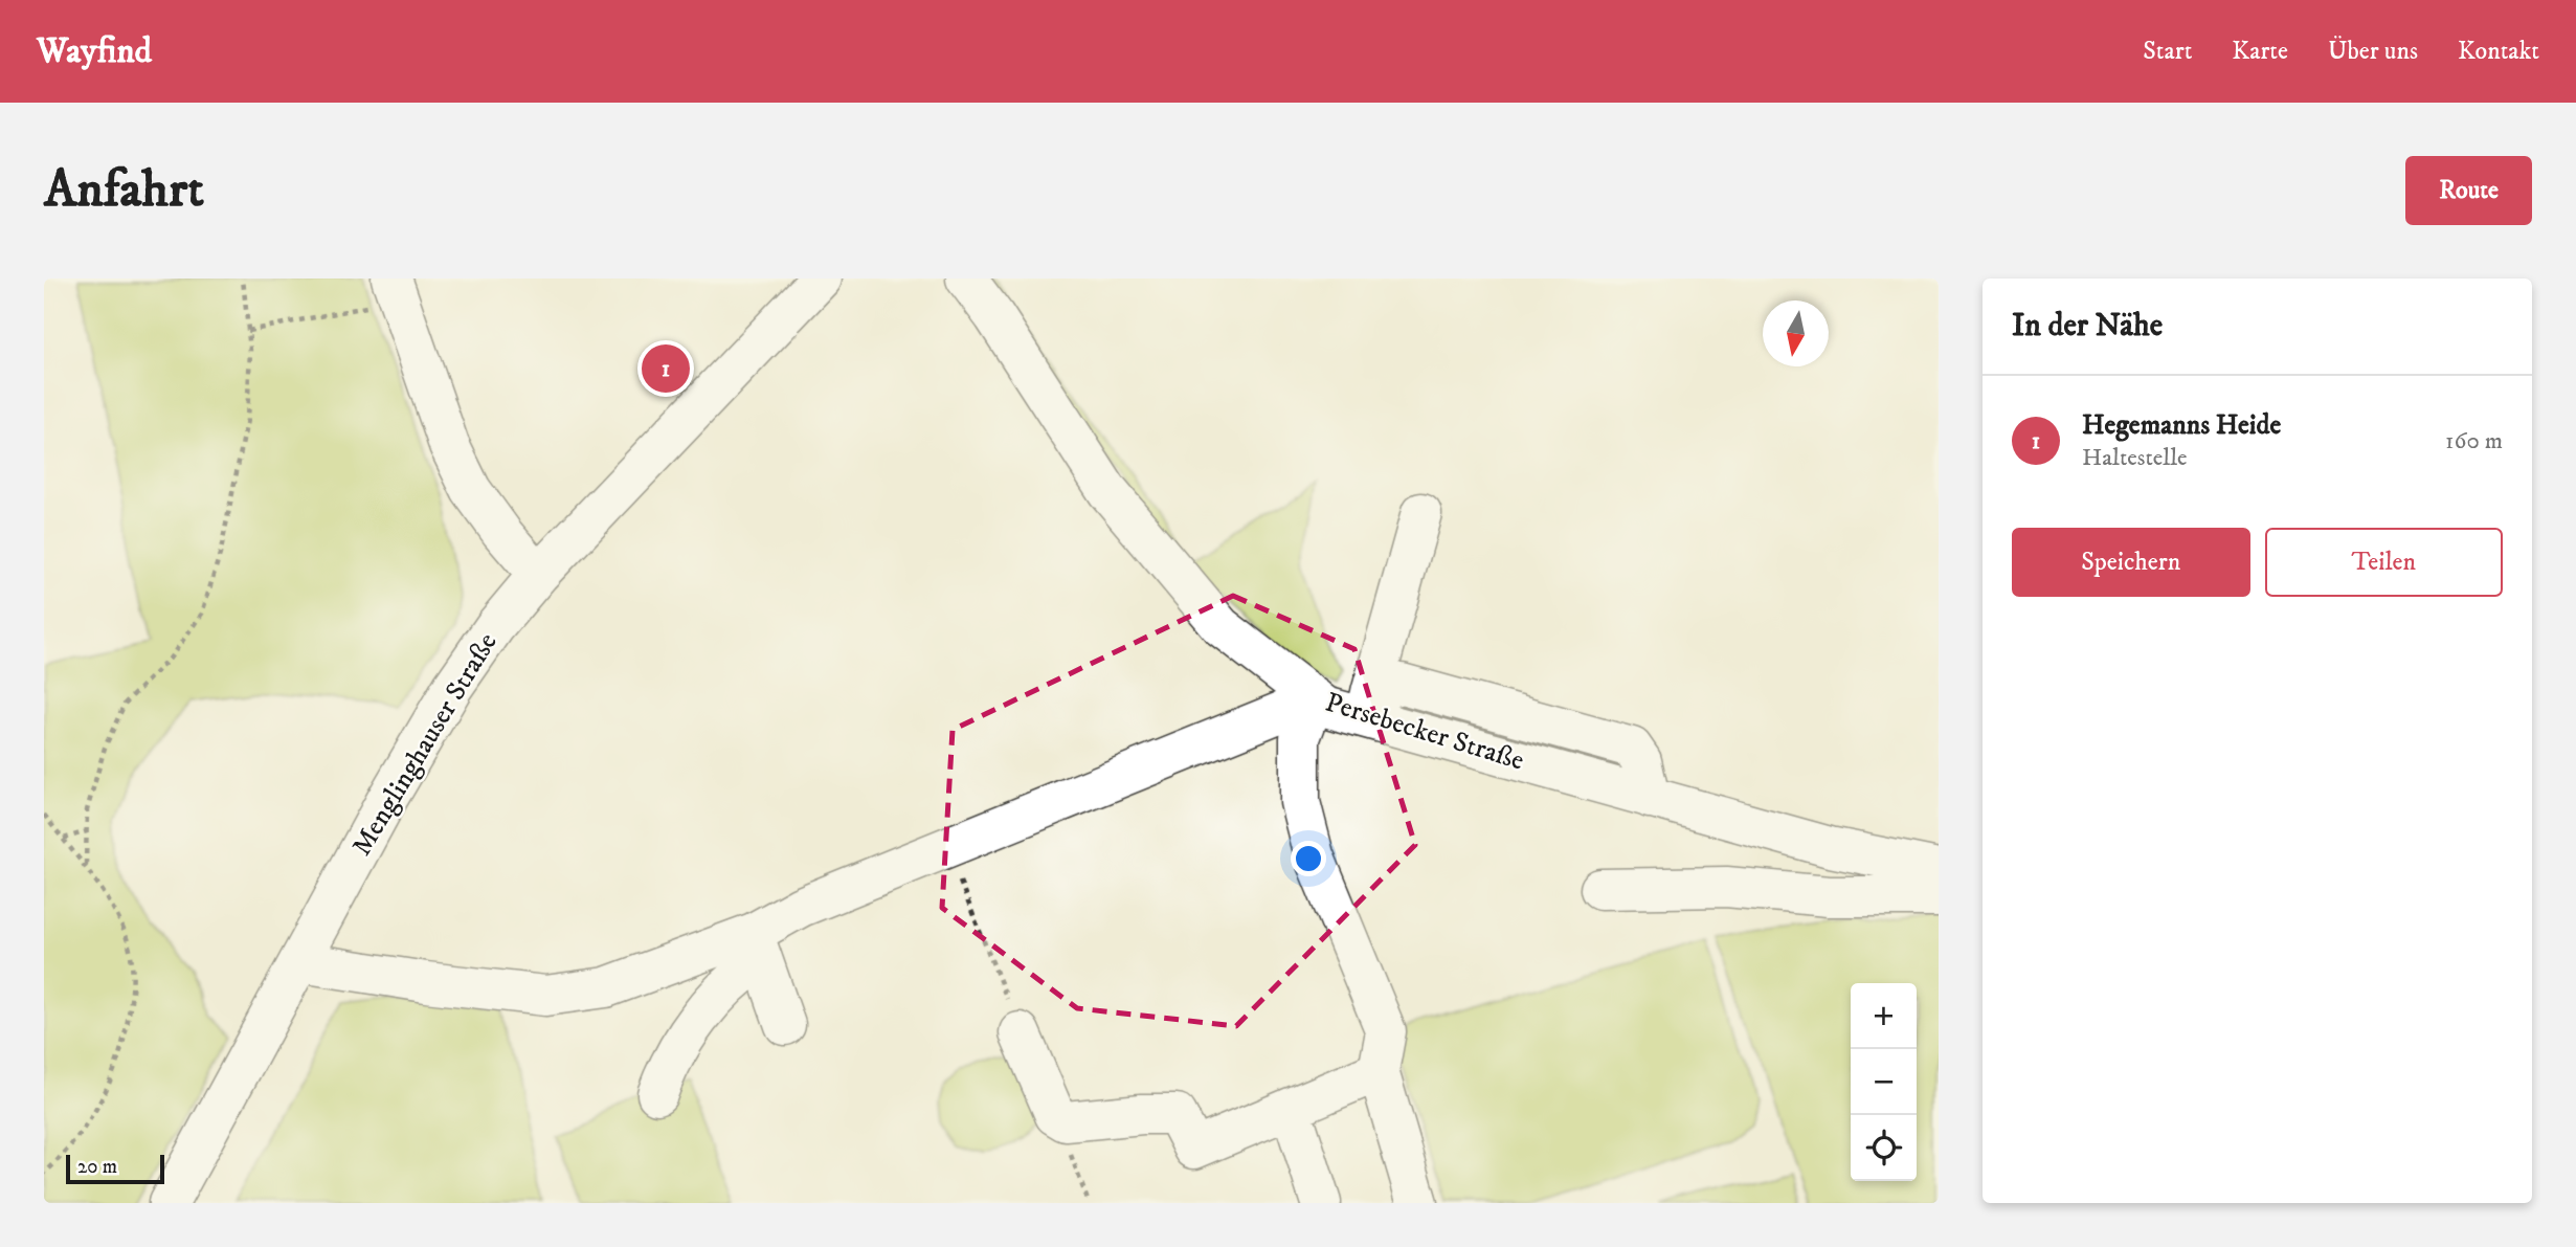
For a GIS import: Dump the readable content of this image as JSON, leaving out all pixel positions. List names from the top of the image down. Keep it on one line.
{"streets":{"street":["Persebecker Straße","Menglinghauser Straße"]},"scale_bar":"20 m","north":"bottom","page":{"header":"Wayfind","nav":["Start","Karte","Über uns","Kontakt"],"buttons":["Route",["Speichern","Teilen"]],"title":"Anfahrt","heading":"In der Nähe","pins":"1","list":[{"mark":"1","name":"Hegemanns Heide","note":"Haltestelle","value":"160 m"}],"map_buttons":["+","−"],"scale":"20 m"}}
